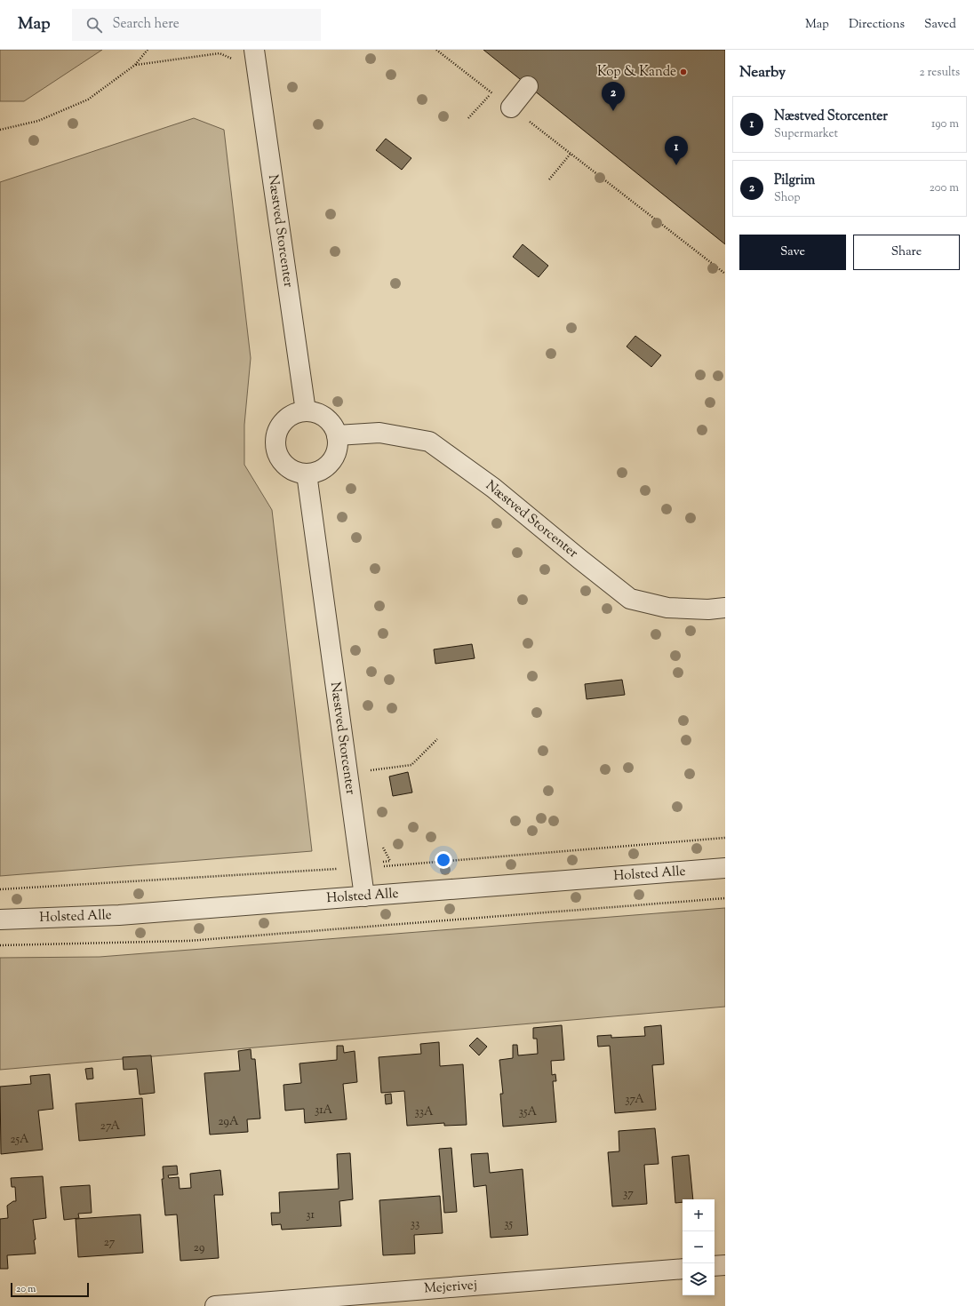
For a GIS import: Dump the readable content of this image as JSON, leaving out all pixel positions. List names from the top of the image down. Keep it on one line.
{"streets":{"street":["Næstved Storcenter","Holsted Alle","Mejerivej"]},"crossings":[["Næstved Storcenter","Holsted Alle"]],"places":["Kop & Kande"],"house_numbers":["37A","31A","33A","35A","29A","27A","25A","37","31","33","35","27","29"],"scale_bar":"20 m","page":{"header":"Map","search":"Search here","nav":["Map","Directions","Saved"],"heading":["Nearby","2 results"],"pins":["2","1"],"list":[{"mark":"1","name":"Næstved Storcenter","note":"Supermarket","value":"190 m"},{"mark":"2","name":"Pilgrim","note":"Shop","value":"200 m"}],"buttons":["Save","Share"],"map_buttons":["+","−"],"scale":"20 m"}}
